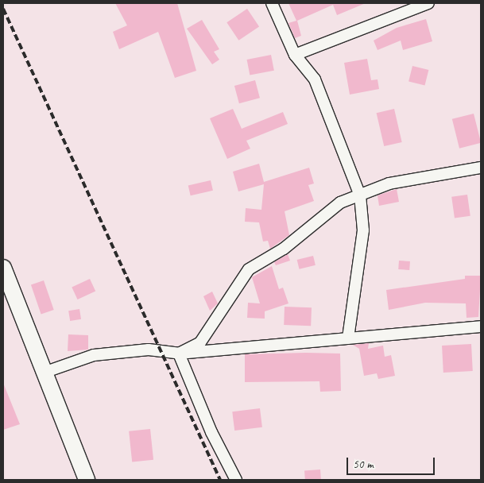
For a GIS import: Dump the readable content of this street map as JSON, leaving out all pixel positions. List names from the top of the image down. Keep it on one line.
{"scale_bar":"50 m"}
